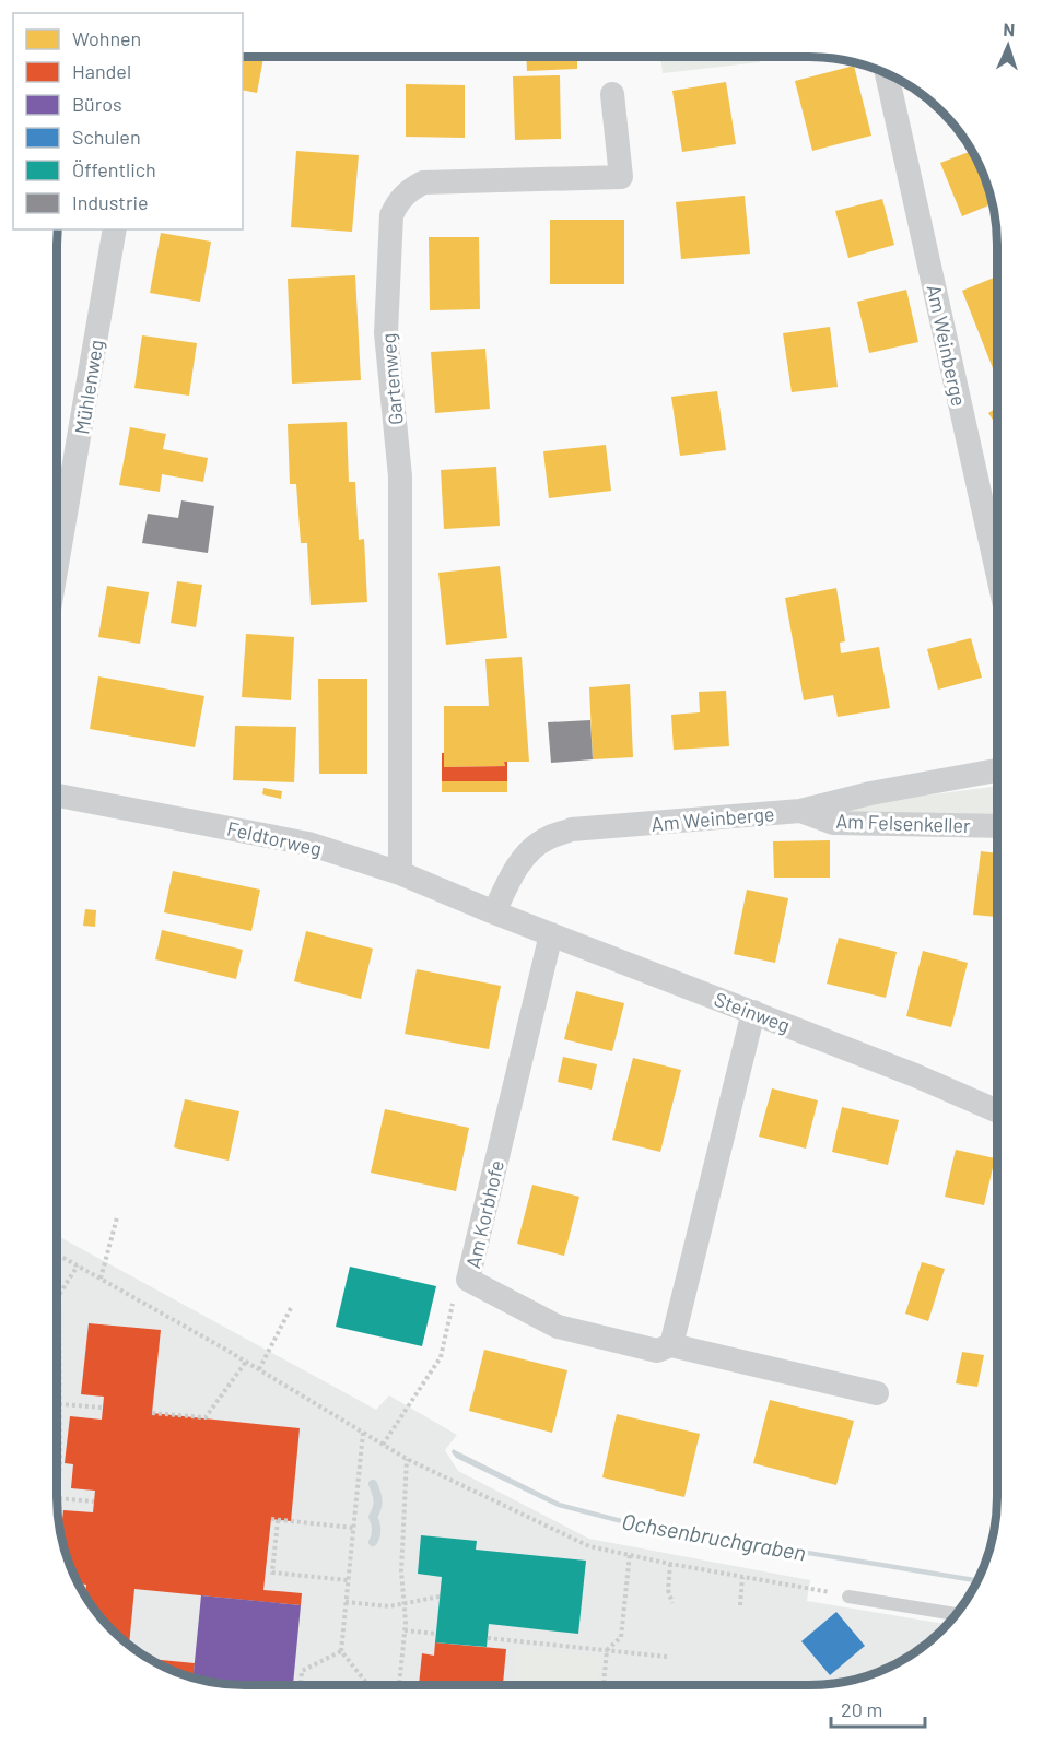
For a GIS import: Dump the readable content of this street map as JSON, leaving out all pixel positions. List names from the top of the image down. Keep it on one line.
{"streets":{"street":["Am Weinberge","Gartenweg","Mühlenweg","Am Felsenkeller","Feldtorweg","Steinweg","Am Korbhofe"]},"crossings":[["Am Weinberge","Am Felsenkeller"],["Am Weinberge","Feldtorweg"],["Am Weinberge","Steinweg"],["Gartenweg","Feldtorweg"],["Feldtorweg","Steinweg"],["Steinweg","Am Korbhofe"]],"water":["Ochsenbruchgraben"],"legend":["Wohnen","Handel","Büros","Schulen","Öffentlich","Industrie"],"scale_bar":"20 m","north":"top"}
